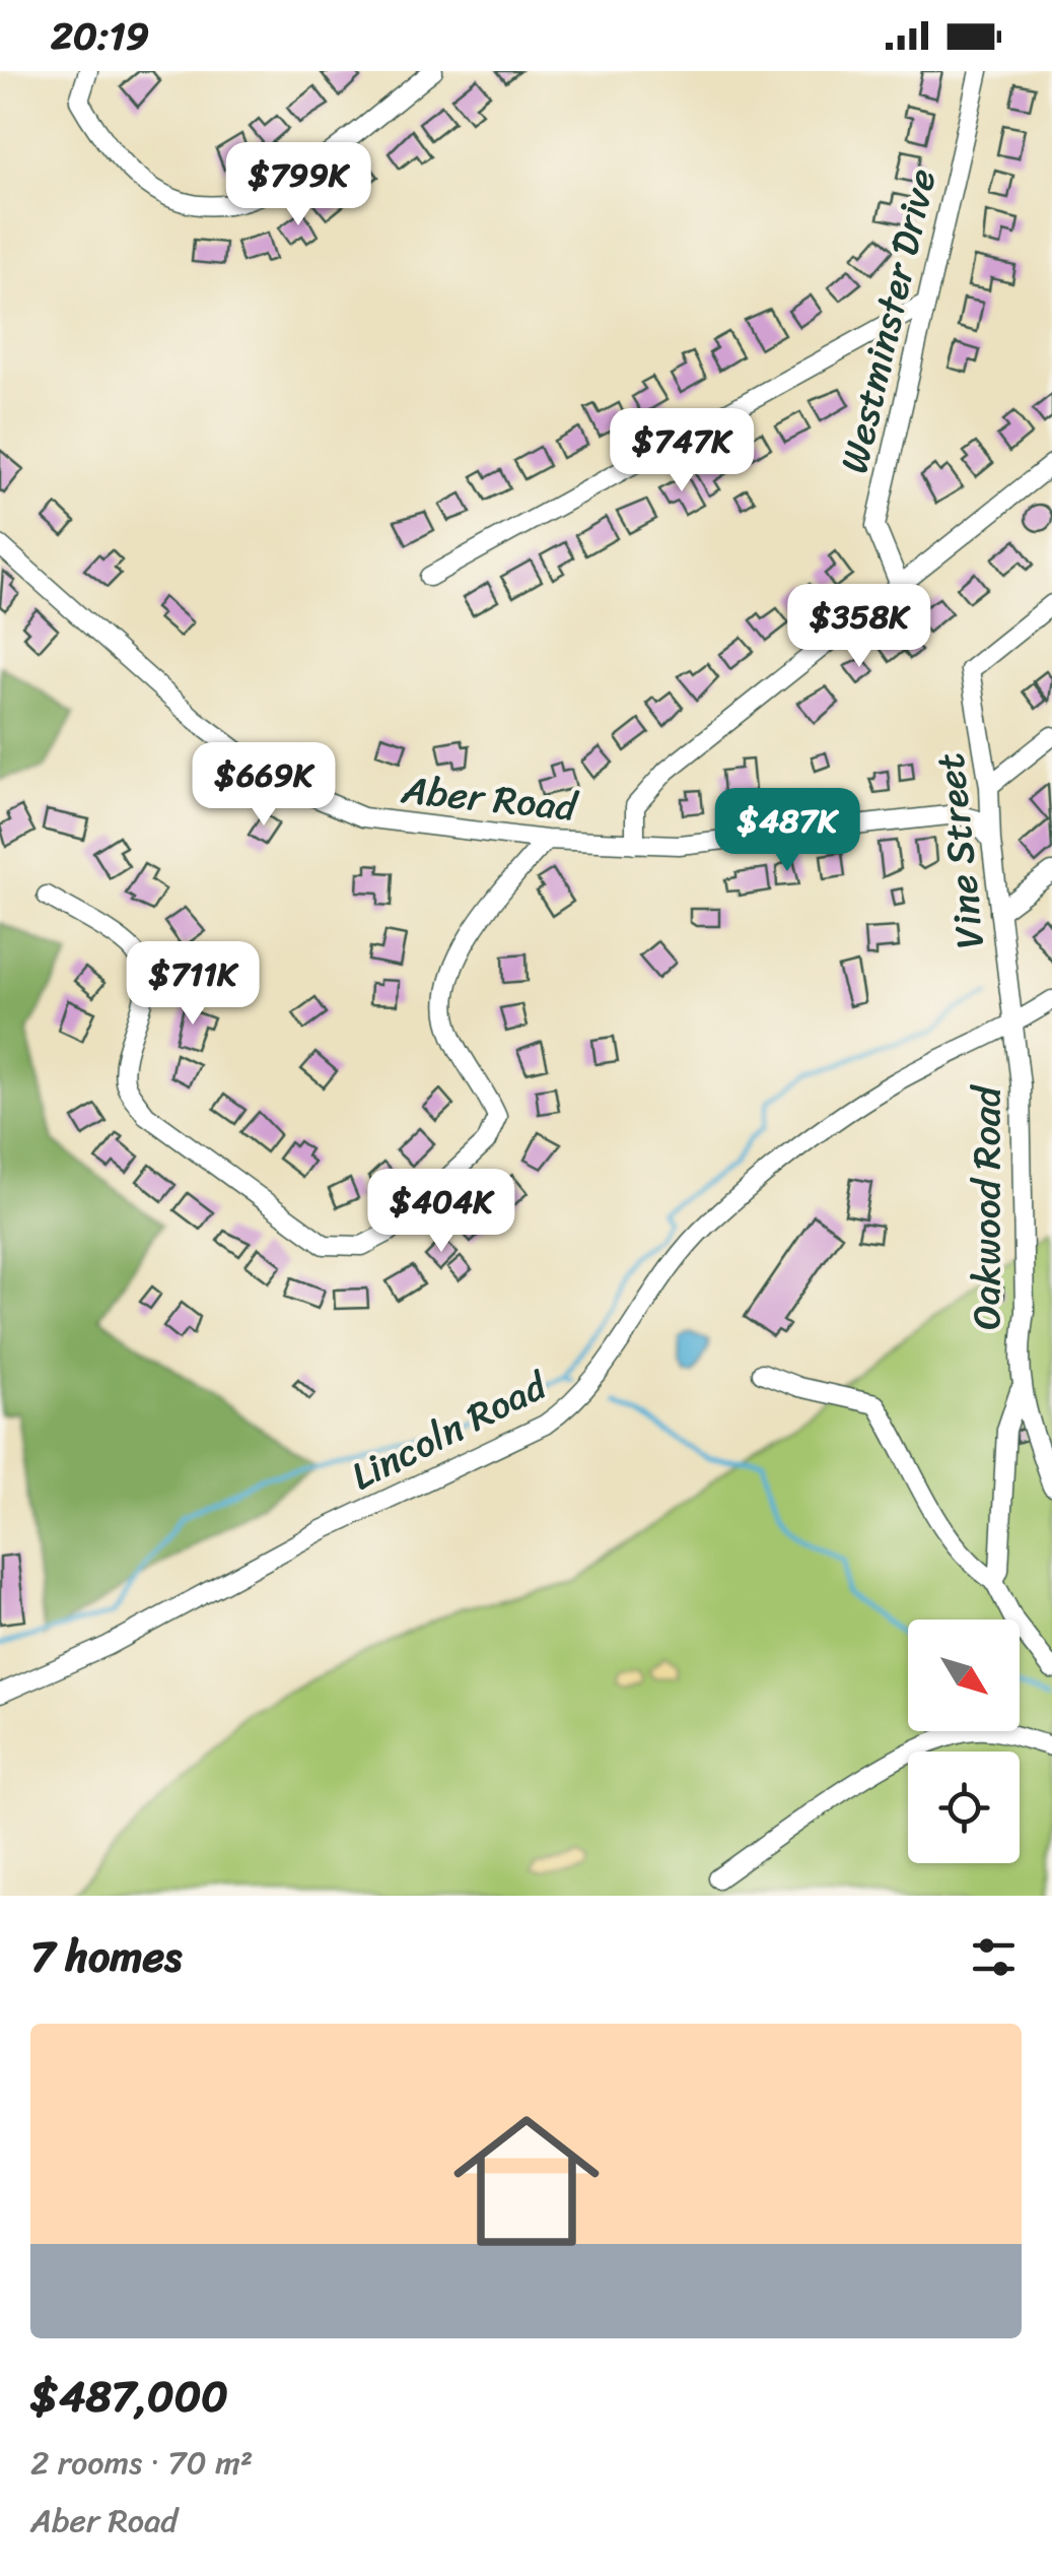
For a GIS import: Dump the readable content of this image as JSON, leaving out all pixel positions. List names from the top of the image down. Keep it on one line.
{"streets":{"street":["Westminster Drive","Aber Road","Vine Street","Oakwood Road","Lincoln Road"]},"crossings":[["Aber Road","Vine Street"],["Vine Street","Oakwood Road"],["Vine Street","Lincoln Road"],["Oakwood Road","Lincoln Road"]],"north":"bottom right","page":{"status":"20:19","price":["$799K","$747K","$358K","$669K","$487K","$711K","$404K"],"heading":"7 homes","list":[{"name":"$487,000","note":"2 rooms · 70 m² · Aber Road"}]}}
